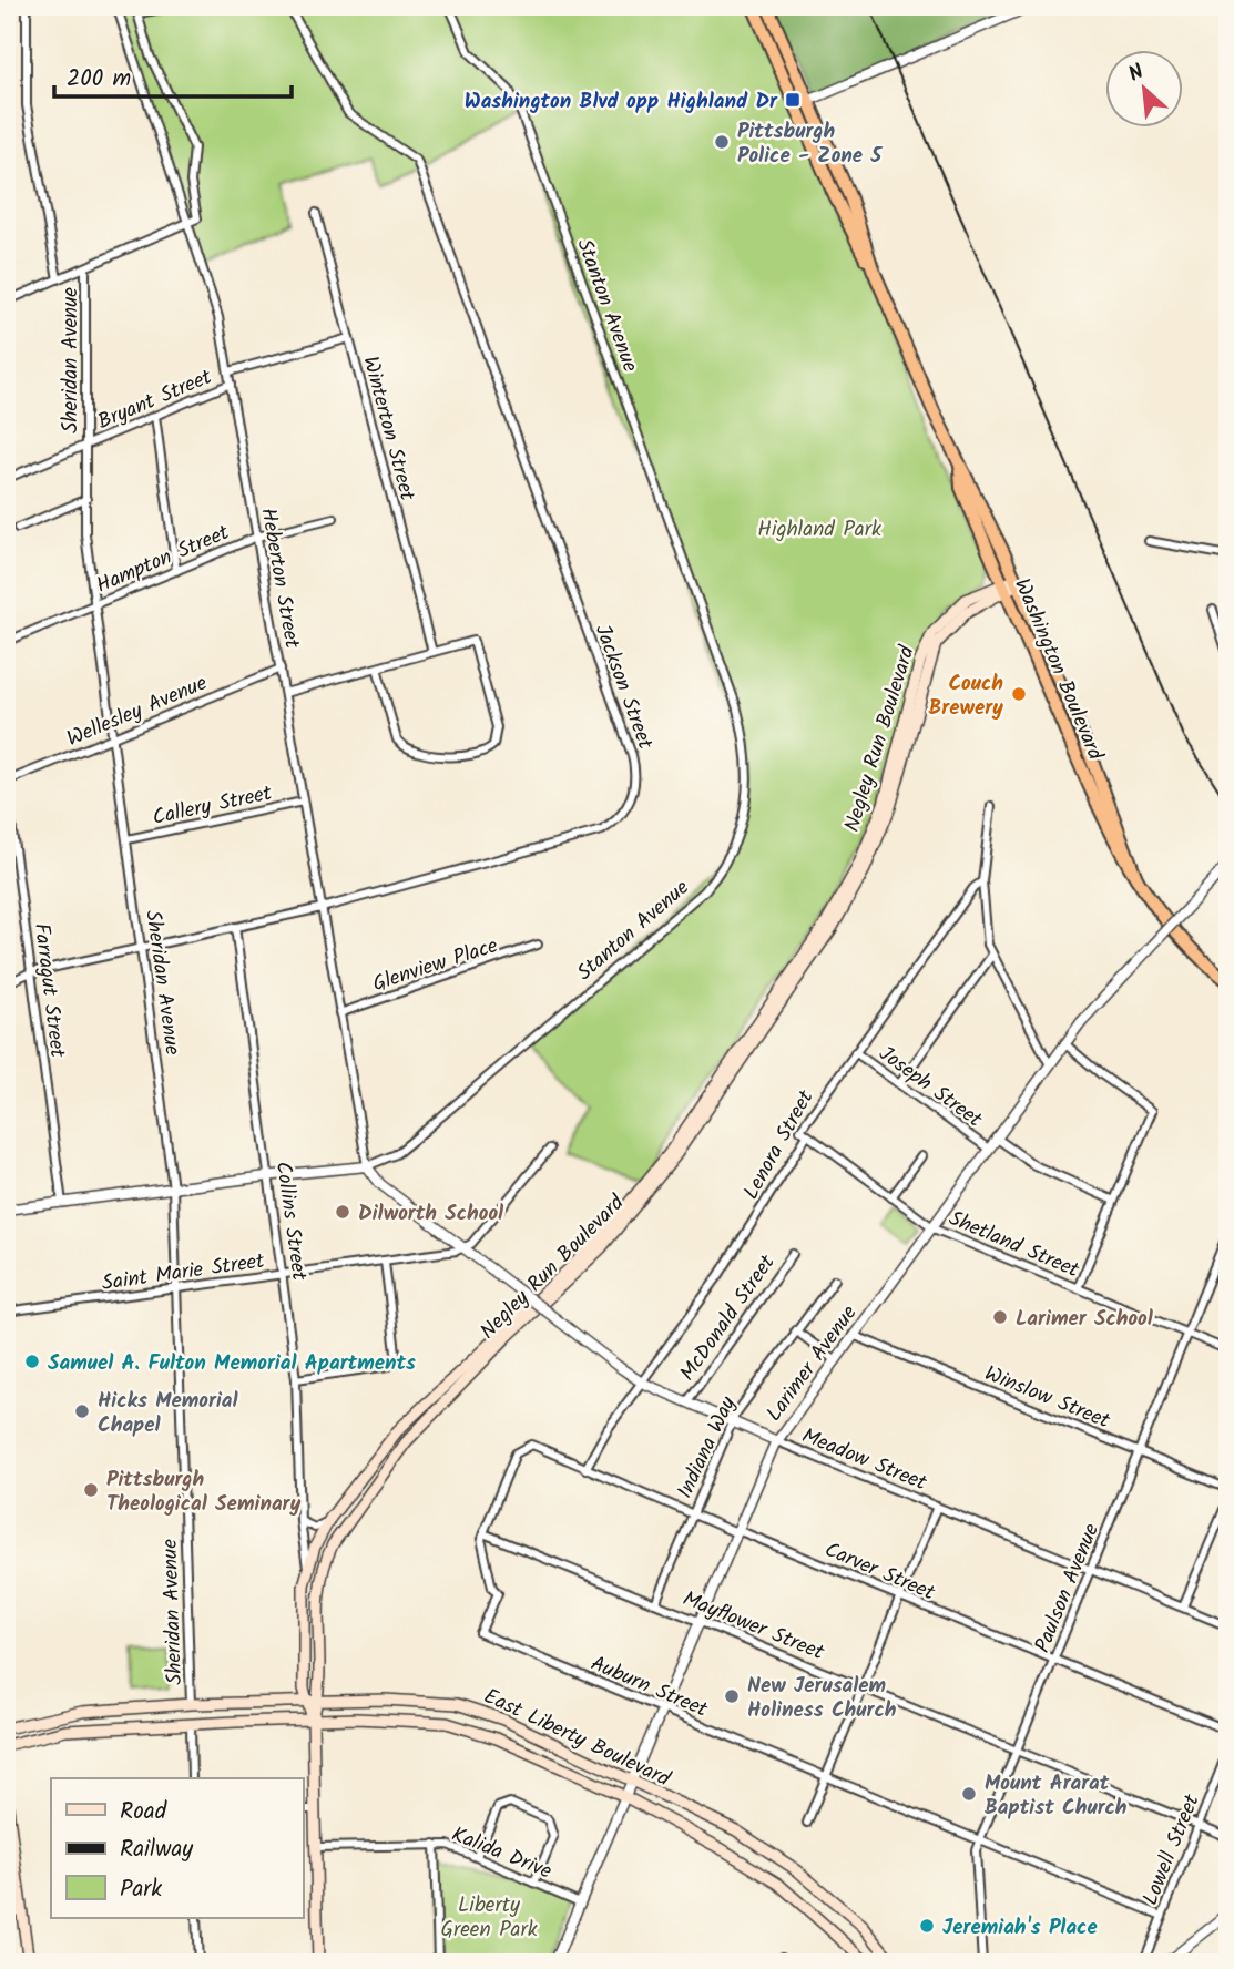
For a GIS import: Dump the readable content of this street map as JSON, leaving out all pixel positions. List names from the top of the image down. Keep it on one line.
{"streets":{"highway":["Washington Boulevard"],"main road":["Negley Run Boulevard","East Liberty Boulevard"],"street":["Stanton Avenue","Sheridan Avenue","Bryant Street","Winterton Street","Hampton Street","Heberton Street","Jackson Street","Wellesley Avenue","Callery Street","Glenview Place","Farragut Street","Joseph Street","Lenora Street","Collins Street","Shetland Street","Saint Marie Street","McDonald Street","Larimer Avenue","Winslow Street","Indiana Way","Meadow Street","Carver Street","Paulson Avenue","Mayflower Street","Auburn Street","Lowell Street","Kalida Drive"]},"crossings":[["Stanton Avenue","Sheridan Avenue"],["Stanton Avenue","Heberton Street"],["Stanton Avenue","Farragut Street"],["Stanton Avenue","Collins Street"],["Stanton Avenue","Meadow Street"],["Sheridan Avenue","Bryant Street"],["Sheridan Avenue","Hampton Street"],["Sheridan Avenue","Jackson Street"],["Sheridan Avenue","Wellesley Avenue"],["Sheridan Avenue","Callery Street"],["Sheridan Avenue","Saint Marie Street"],["Sheridan Avenue","East Liberty Boulevard"],["Bryant Street","Winterton Street"],["Bryant Street","Heberton Street"],["Hampton Street","Heberton Street"],["Heberton Street","Jackson Street"],["Heberton Street","Wellesley Avenue"],["Heberton Street","Callery Street"],["Heberton Street","Glenview Place"],["Heberton Street","Meadow Street"],["Washington Boulevard","Negley Run Boulevard"],["Jackson Street","Farragut Street"],["Jackson Street","Collins Street"],["Wellesley Avenue","Farragut Street"],["Negley Run Boulevard","Collins Street"],["Negley Run Boulevard","East Liberty Boulevard"],["Joseph Street","Lenora Street"],["Joseph Street","Larimer Avenue"],["Lenora Street","Shetland Street"],["Lenora Street","Meadow Street"],["Lenora Street","Carver Street"],["Collins Street","Saint Marie Street"],["Shetland Street","Larimer Avenue"],["Shetland Street","Paulson Avenue"],["Saint Marie Street","Meadow Street"],["McDonald Street","Meadow Street"],["Larimer Avenue","Winslow Street"],["Larimer Avenue","Meadow Street"],["Larimer Avenue","Carver Street"],["Larimer Avenue","Mayflower Street"],["Larimer Avenue","Auburn Street"],["Larimer Avenue","East Liberty Boulevard"],["Larimer Avenue","Kalida Drive"],["Winslow Street","Paulson Avenue"],["Indiana Way","Meadow Street"],["Indiana Way","Carver Street"],["Indiana Way","Mayflower Street"],["Meadow Street","Paulson Avenue"],["Carver Street","Paulson Avenue"],["Carver Street","Mayflower Street"],["Carver Street","Auburn Street"],["Paulson Avenue","Mayflower Street"],["Paulson Avenue","Auburn Street"],["Mayflower Street","Auburn Street"],["Mayflower Street","Lowell Street"],["Auburn Street","Lowell Street"]],"parks":["Highland Park","Liberty Green Park"],"places":{"transit":["Washington Blvd opp Highland Dr"],"other":["Pittsburgh Police - Zone 5","Couch Brewery","Dilworth School","Larimer School","Samuel A. Fulton Memorial Apartments","Hicks Memorial Chapel","Pittsburgh Theological Seminary","New Jerusalem Holiness Church","Mount Ararat Baptist Church","Jeremiah's Place"]},"legend":["Road","Railway","Park"],"scale_bar":"200 m","north":"top left"}
